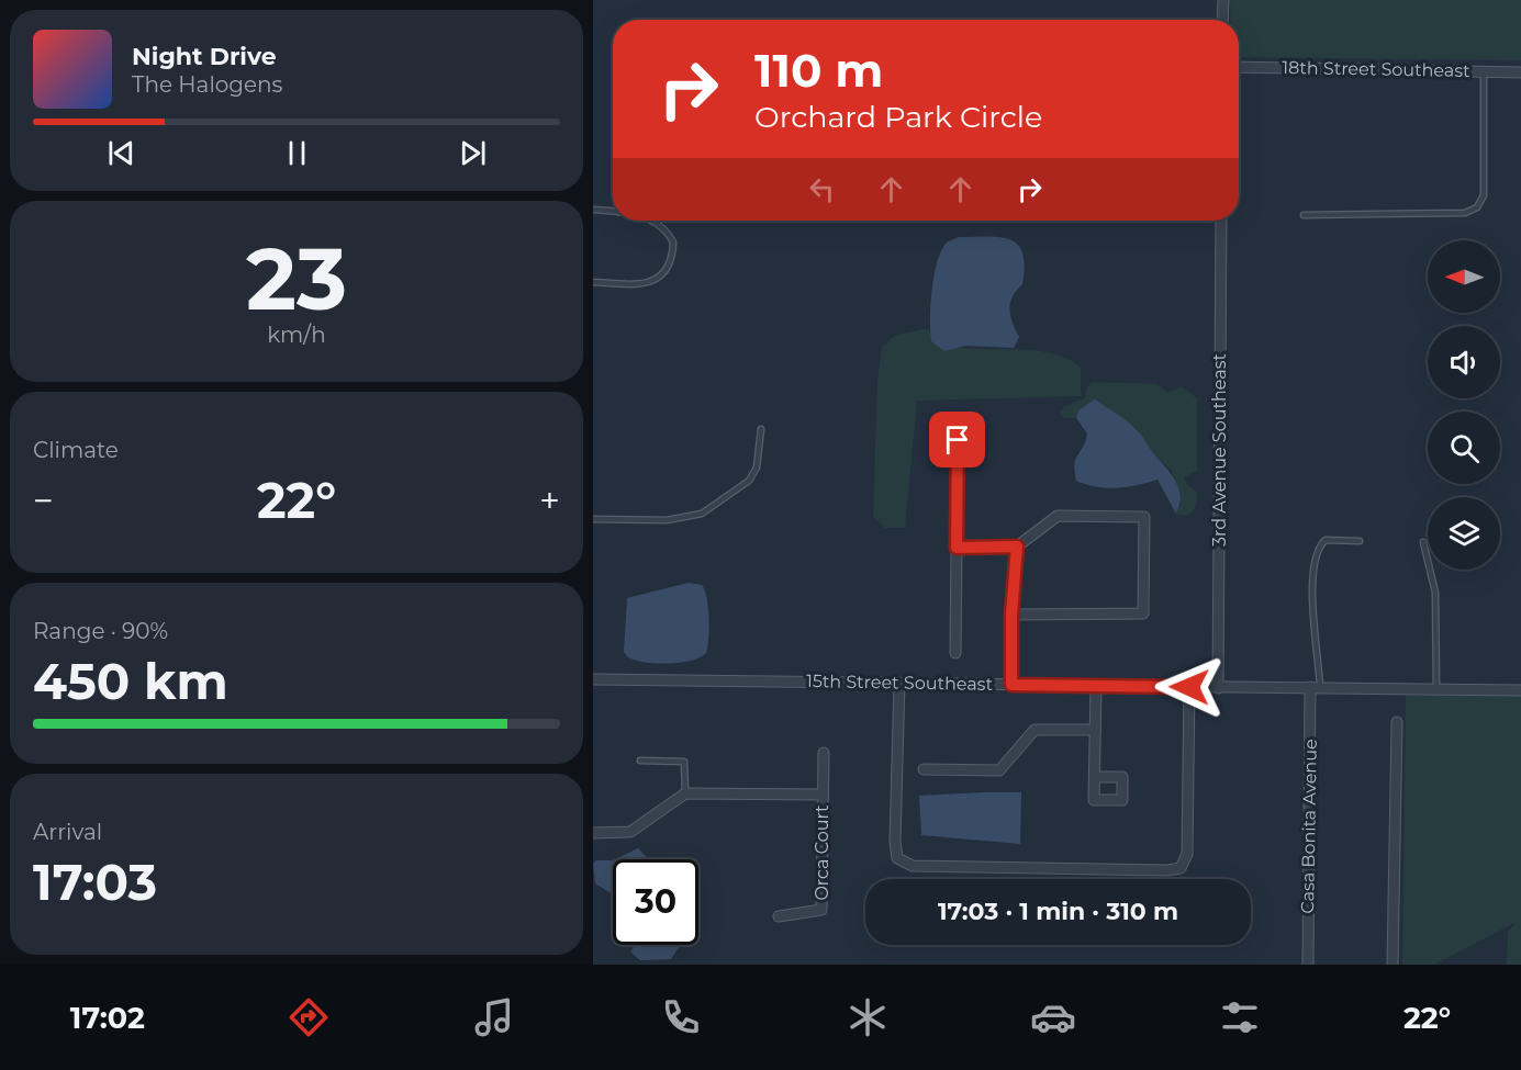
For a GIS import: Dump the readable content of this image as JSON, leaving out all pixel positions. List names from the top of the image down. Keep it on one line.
{"streets":{"street":["18th Street Southeast","3rd Avenue Southeast","15th Street Southeast","Casa Bonita Avenue","Orca Court"]},"crossings":[["3rd Avenue Southeast","15th Street Southeast"],["15th Street Southeast","Casa Bonita Avenue"]],"north":"left","page":{"turn":["110 m","Orchard Park Circle"],"song":["Night Drive","The Halogens"],"tile":[["23","km/h"],"Climate",["Range · 90%","450 km"],["Arrival","17:03"]],"heat":["−","22°","+"],"limit":"30","trip":"17:03 · 1 min · 310 m","tabs":["17:02","22°"]}}
